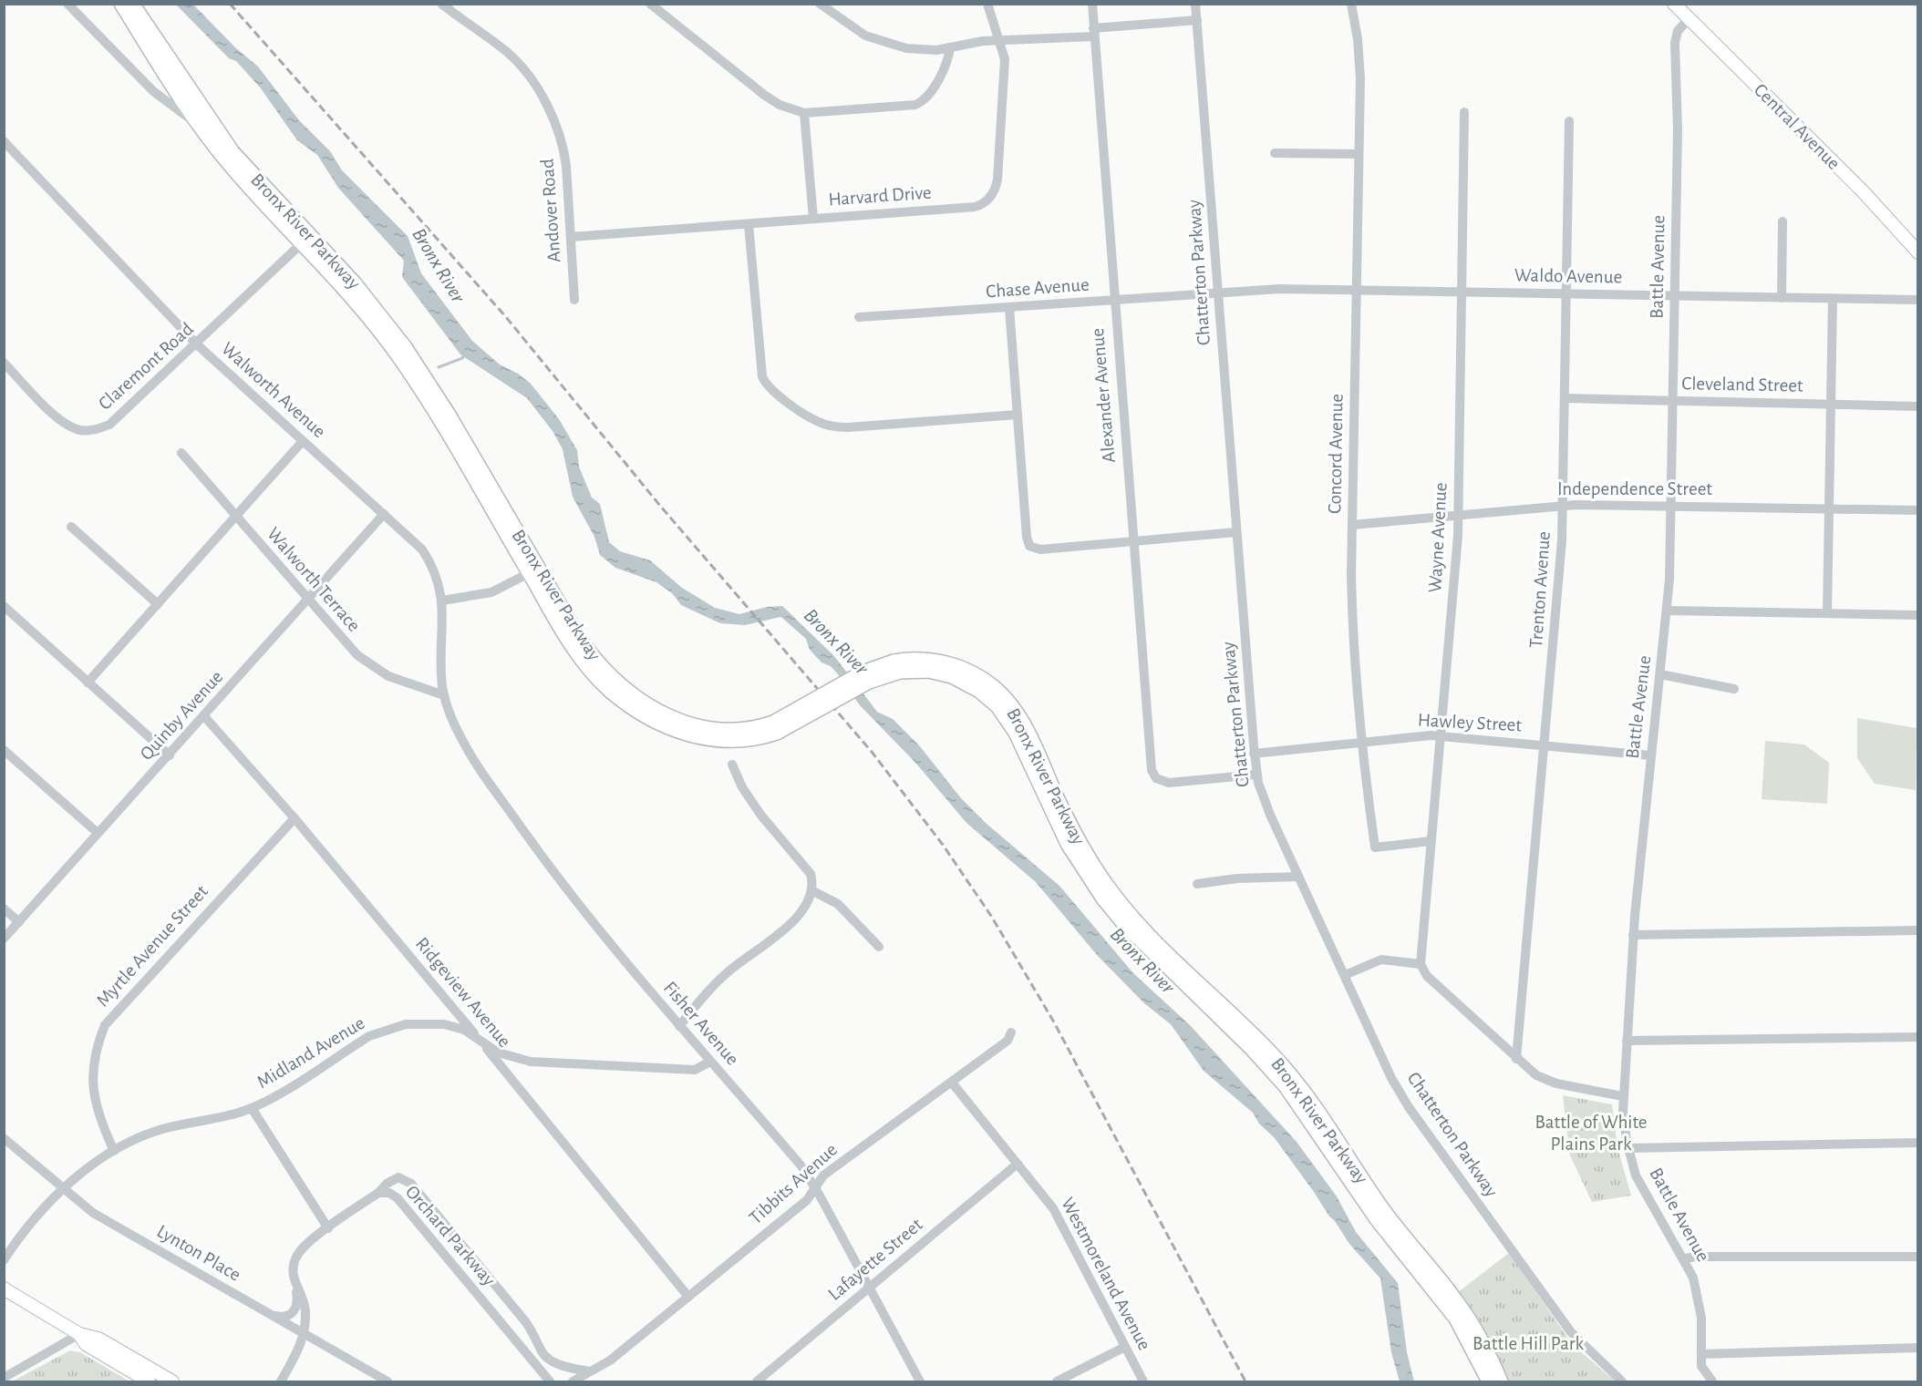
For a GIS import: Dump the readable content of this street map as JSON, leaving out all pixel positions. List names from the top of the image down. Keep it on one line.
{"streets":{"highway":["Bronx River Parkway"],"main road":["Central Avenue"],"street":["Harvard Drive","Andover Road","Battle Avenue","Chatterton Parkway","Waldo Avenue","Chase Avenue","Claremont Road","Cleveland Street","Walworth Avenue","Alexander Avenue","Concord Avenue","Independence Street","Wayne Avenue","Walworth Terrace","Trenton Avenue","Quinby Avenue","Hawley Street","Myrtle Avenue Street","Ridgeview Avenue","Fisher Avenue","Midland Avenue","Tibbits Avenue","Orchard Parkway","Lynton Place","Lafayette Street","Westmoreland Avenue"]},"crossings":[["Central Avenue","Battle Avenue"],["Harvard Drive","Andover Road"],["Bronx River Parkway","Claremont Road"],["Battle Avenue","Waldo Avenue"],["Battle Avenue","Cleveland Street"],["Battle Avenue","Independence Street"],["Battle Avenue","Hawley Street"],["Chatterton Parkway","Waldo Avenue"],["Chatterton Parkway","Chase Avenue"],["Chatterton Parkway","Alexander Avenue"],["Chatterton Parkway","Hawley Street"],["Waldo Avenue","Chase Avenue"],["Waldo Avenue","Concord Avenue"],["Waldo Avenue","Wayne Avenue"],["Waldo Avenue","Trenton Avenue"],["Chase Avenue","Alexander Avenue"],["Claremont Road","Walworth Avenue"],["Cleveland Street","Trenton Avenue"],["Walworth Avenue","Walworth Terrace"],["Walworth Avenue","Quinby Avenue"],["Walworth Avenue","Fisher Avenue"],["Concord Avenue","Independence Street"],["Concord Avenue","Wayne Avenue"],["Concord Avenue","Hawley Street"],["Independence Street","Wayne Avenue"],["Independence Street","Trenton Avenue"],["Wayne Avenue","Hawley Street"],["Walworth Terrace","Quinby Avenue"],["Walworth Terrace","Fisher Avenue"],["Trenton Avenue","Hawley Street"],["Quinby Avenue","Ridgeview Avenue"],["Myrtle Avenue Street","Ridgeview Avenue"],["Myrtle Avenue Street","Midland Avenue"],["Ridgeview Avenue","Midland Avenue"],["Ridgeview Avenue","Tibbits Avenue"],["Fisher Avenue","Midland Avenue"],["Fisher Avenue","Tibbits Avenue"],["Fisher Avenue","Lafayette Street"],["Midland Avenue","Lynton Place"],["Tibbits Avenue","Westmoreland Avenue"],["Lafayette Street","Westmoreland Avenue"]],"water":["Bronx River"],"parks":["Battle of White Plains Park","Battle Hill Park"]}
